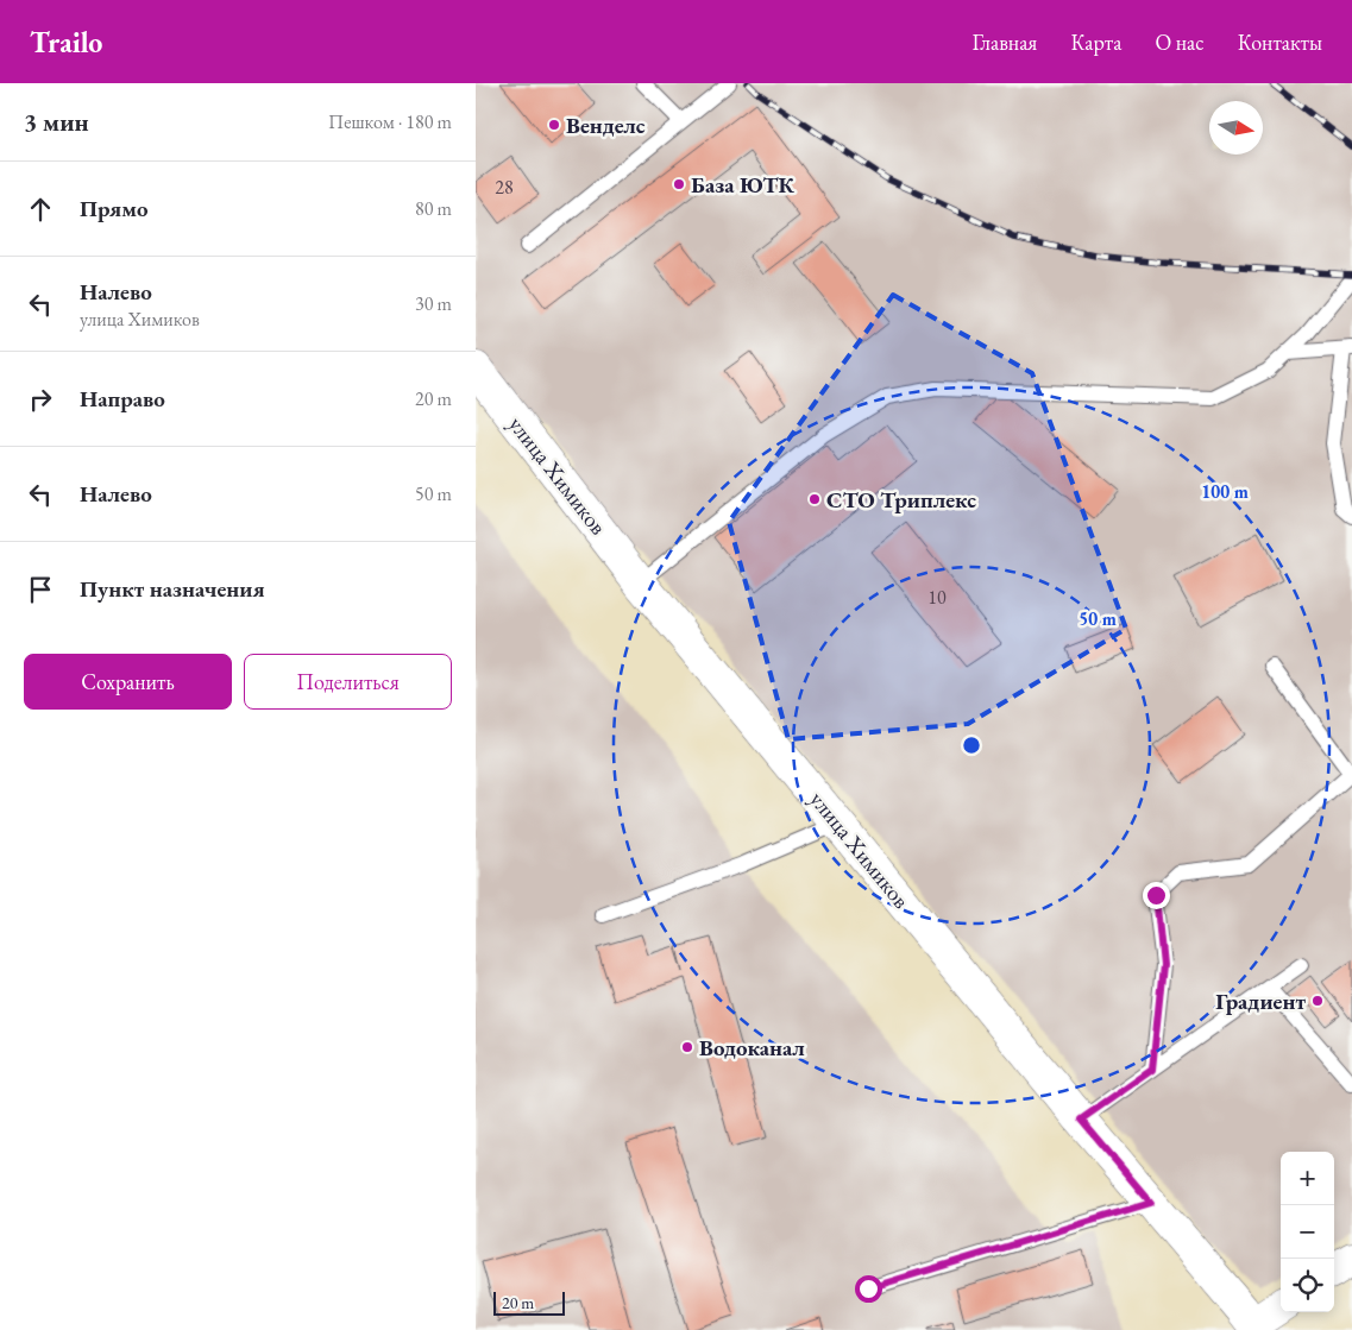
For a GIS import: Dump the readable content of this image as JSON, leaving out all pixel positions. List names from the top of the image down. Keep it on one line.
{"streets":{"main road":["улица Химиков"]},"places":["Венделс","База ЮТК","СТО Триплекс","Градиент","Водоканал"],"house_numbers":["28","10"],"scale_bar":"20 m","north":"right","page":{"header":"Trailo","nav":["Главная","Карта","О нас","Контакты"],"heading":["3 мин","Пешком · 180 m"],"list":[["Прямо","80 m"],["Налево","улица Химиков","30 m"],["Направо","20 m"],["Налево","50 m"],"Пункт назначения"],"buttons":["Сохранить","Поделиться"],"map_buttons":["+","−"],"scale":"20 m"},"rings":["100 m","50 m"]}
